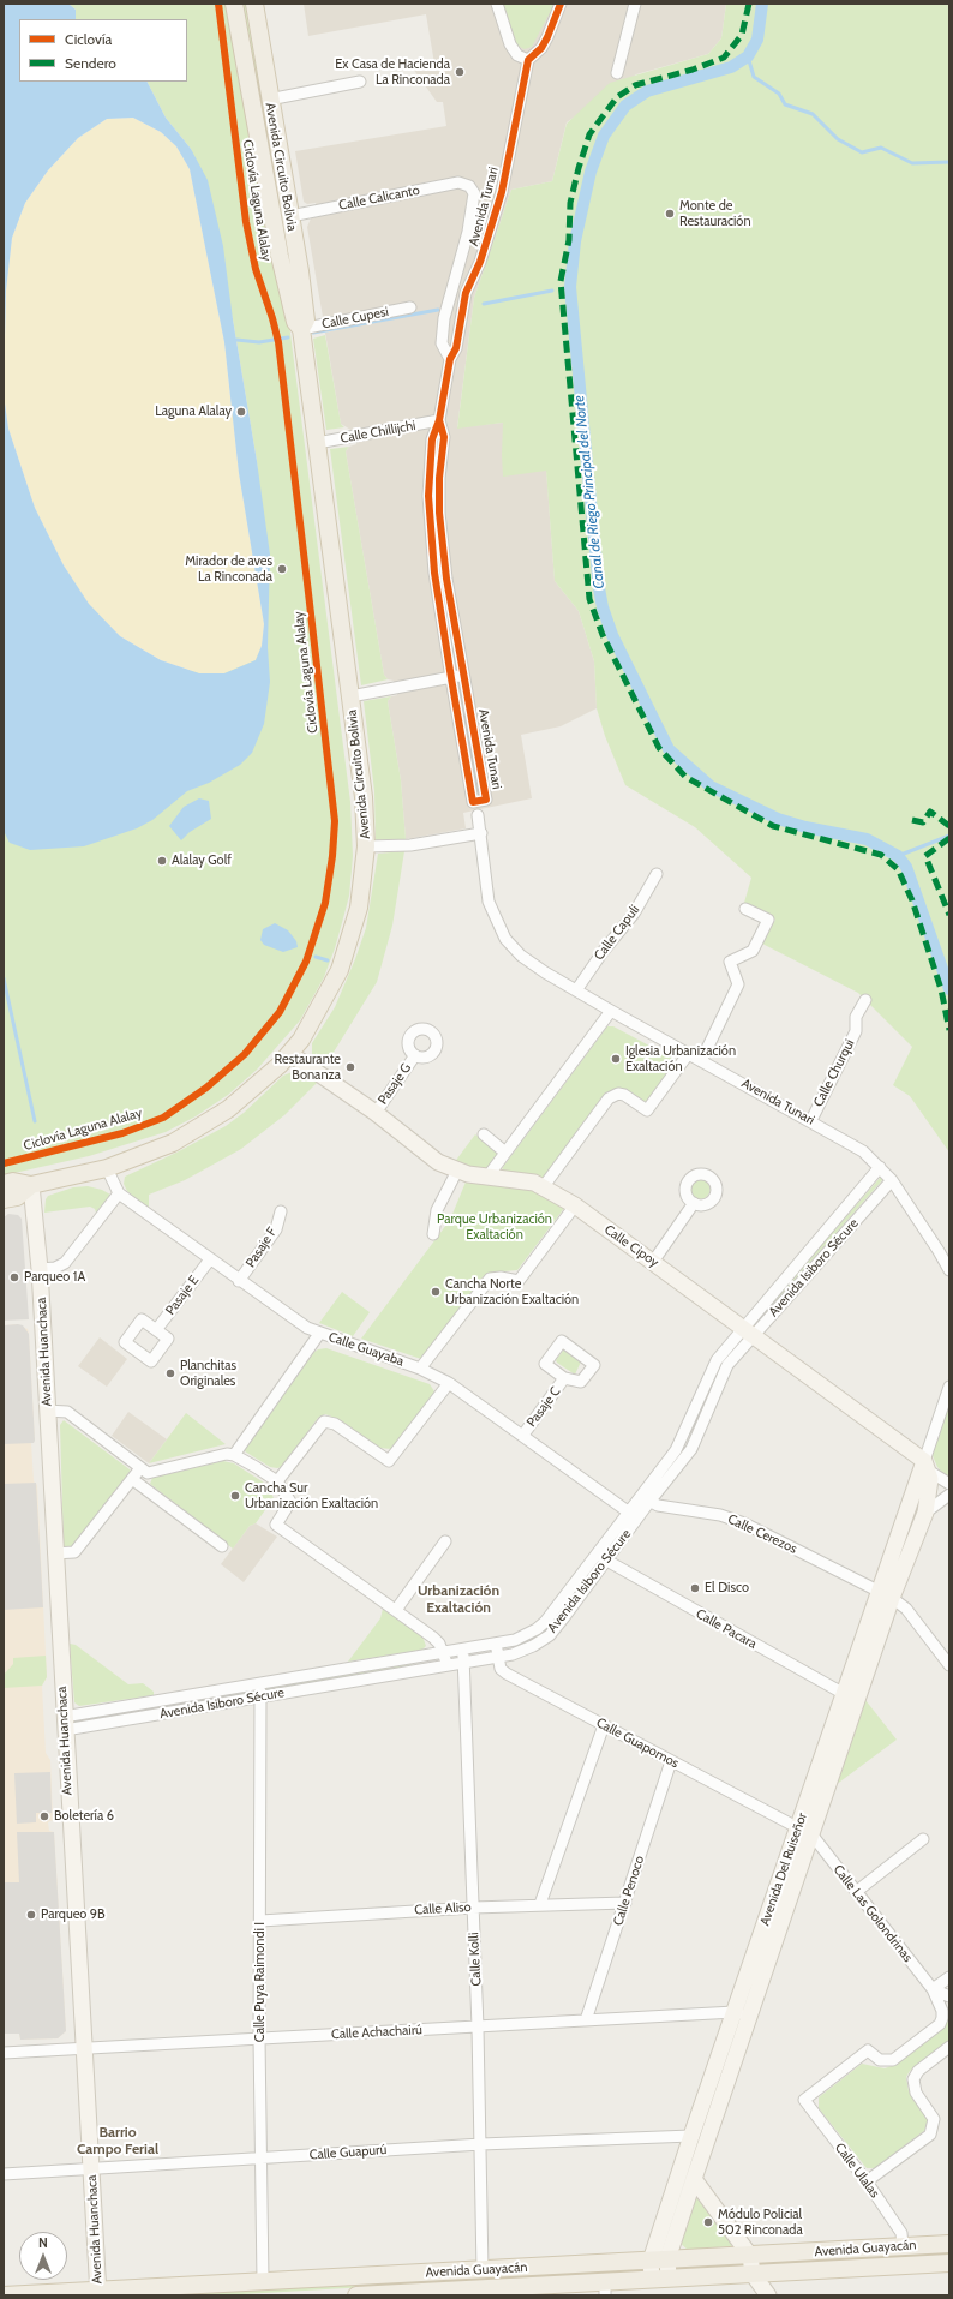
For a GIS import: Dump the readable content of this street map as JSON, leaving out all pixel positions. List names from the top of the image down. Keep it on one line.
{"streets":{"main road":["Avenida Circuito Bolivia","Calle Cipoy","Avenida Huanchaca","Avenida Del Ruiseñor","Avenida Guayacán"],"street":["Calle Calicanto","Avenida Tunari","Calle Cupesi","Calle Chillijchi","Calle Capuli","Calle Churqui","Pasaje G","Pasaje F","Avenida Isiboro Sécure","Pasaje E","Calle Guayaba","Pasaje C","Calle Cerezos","Calle Pacara","Calle Guapomos","Calle Penoco","Calle Aliso","Calle Las Golondrinas","Calle Kolli","Calle Puya Raimondi I","Calle Achachairú","Calle Guapurú","Calle Ulalas"],"cycle path":["Ciclovía Laguna Alalay"]},"crossings":[["Avenida Circuito Bolivia","Calle Calicanto"],["Avenida Circuito Bolivia","Calle Cupesi"],["Avenida Circuito Bolivia","Calle Chillijchi"],["Avenida Circuito Bolivia","Calle Cipoy"],["Avenida Circuito Bolivia","Avenida Huanchaca"],["Calle Calicanto","Avenida Tunari"],["Avenida Tunari","Calle Chillijchi"],["Avenida Tunari","Calle Capuli"],["Avenida Tunari","Calle Churqui"],["Avenida Tunari","Avenida Isiboro Sécure"],["Pasaje G","Calle Cipoy"],["Calle Cipoy","Avenida Isiboro Sécure"],["Calle Cipoy","Avenida Del Ruiseñor"],["Pasaje F","Calle Guayaba"],["Avenida Isiboro Sécure","Calle Guayaba"],["Avenida Isiboro Sécure","Avenida Huanchaca"],["Avenida Isiboro Sécure","Calle Cerezos"],["Avenida Isiboro Sécure","Calle Pacara"],["Avenida Isiboro Sécure","Calle Guapomos"],["Avenida Isiboro Sécure","Calle Kolli"],["Avenida Isiboro Sécure","Calle Puya Raimondi I"],["Pasaje E","Calle Guayaba"],["Calle Guayaba","Pasaje C"],["Avenida Huanchaca","Calle Achachairú"],["Avenida Huanchaca","Calle Guapurú"],["Avenida Huanchaca","Avenida Guayacán"],["Calle Cerezos","Avenida Del Ruiseñor"],["Calle Pacara","Avenida Del Ruiseñor"],["Calle Guapomos","Avenida Del Ruiseñor"],["Calle Guapomos","Calle Penoco"],["Calle Guapomos","Calle Las Golondrinas"],["Avenida Del Ruiseñor","Calle Las Golondrinas"],["Avenida Del Ruiseñor","Calle Achachairú"],["Avenida Del Ruiseñor","Calle Guapurú"],["Avenida Del Ruiseñor","Avenida Guayacán"],["Calle Penoco","Calle Aliso"],["Calle Penoco","Calle Achachairú"],["Calle Aliso","Calle Kolli"],["Calle Aliso","Calle Puya Raimondi I"],["Calle Las Golondrinas","Calle Ulalas"],["Calle Kolli","Calle Achachairú"],["Calle Kolli","Calle Guapurú"],["Calle Kolli","Avenida Guayacán"],["Calle Puya Raimondi I","Calle Achachairú"],["Calle Puya Raimondi I","Calle Guapurú"],["Calle Puya Raimondi I","Avenida Guayacán"],["Calle Ulalas","Avenida Guayacán"]],"districts":["Urbanización Exaltación","Barrio Campo Ferial"],"water":["Canal de Riego Principal del Norte"],"parks":["Parque Urbanización Exaltación"],"places":["Ex Casa de Hacienda La Rinconada","Monte de Restauración","Laguna Alalay","Mirador de aves La Rinconada","Alalay Golf","Iglesia Urbanización Exaltación","Restaurante Bonanza","Parqueo 1A","Cancha Norte Urbanización Exaltación","Planchitas Originales","Cancha Sur Urbanización Exaltación","El Disco","Boletería 6","Parqueo 9B","Módulo Policial 502 Rinconada"],"legend":["Ciclovía","Sendero"],"north":"top"}
